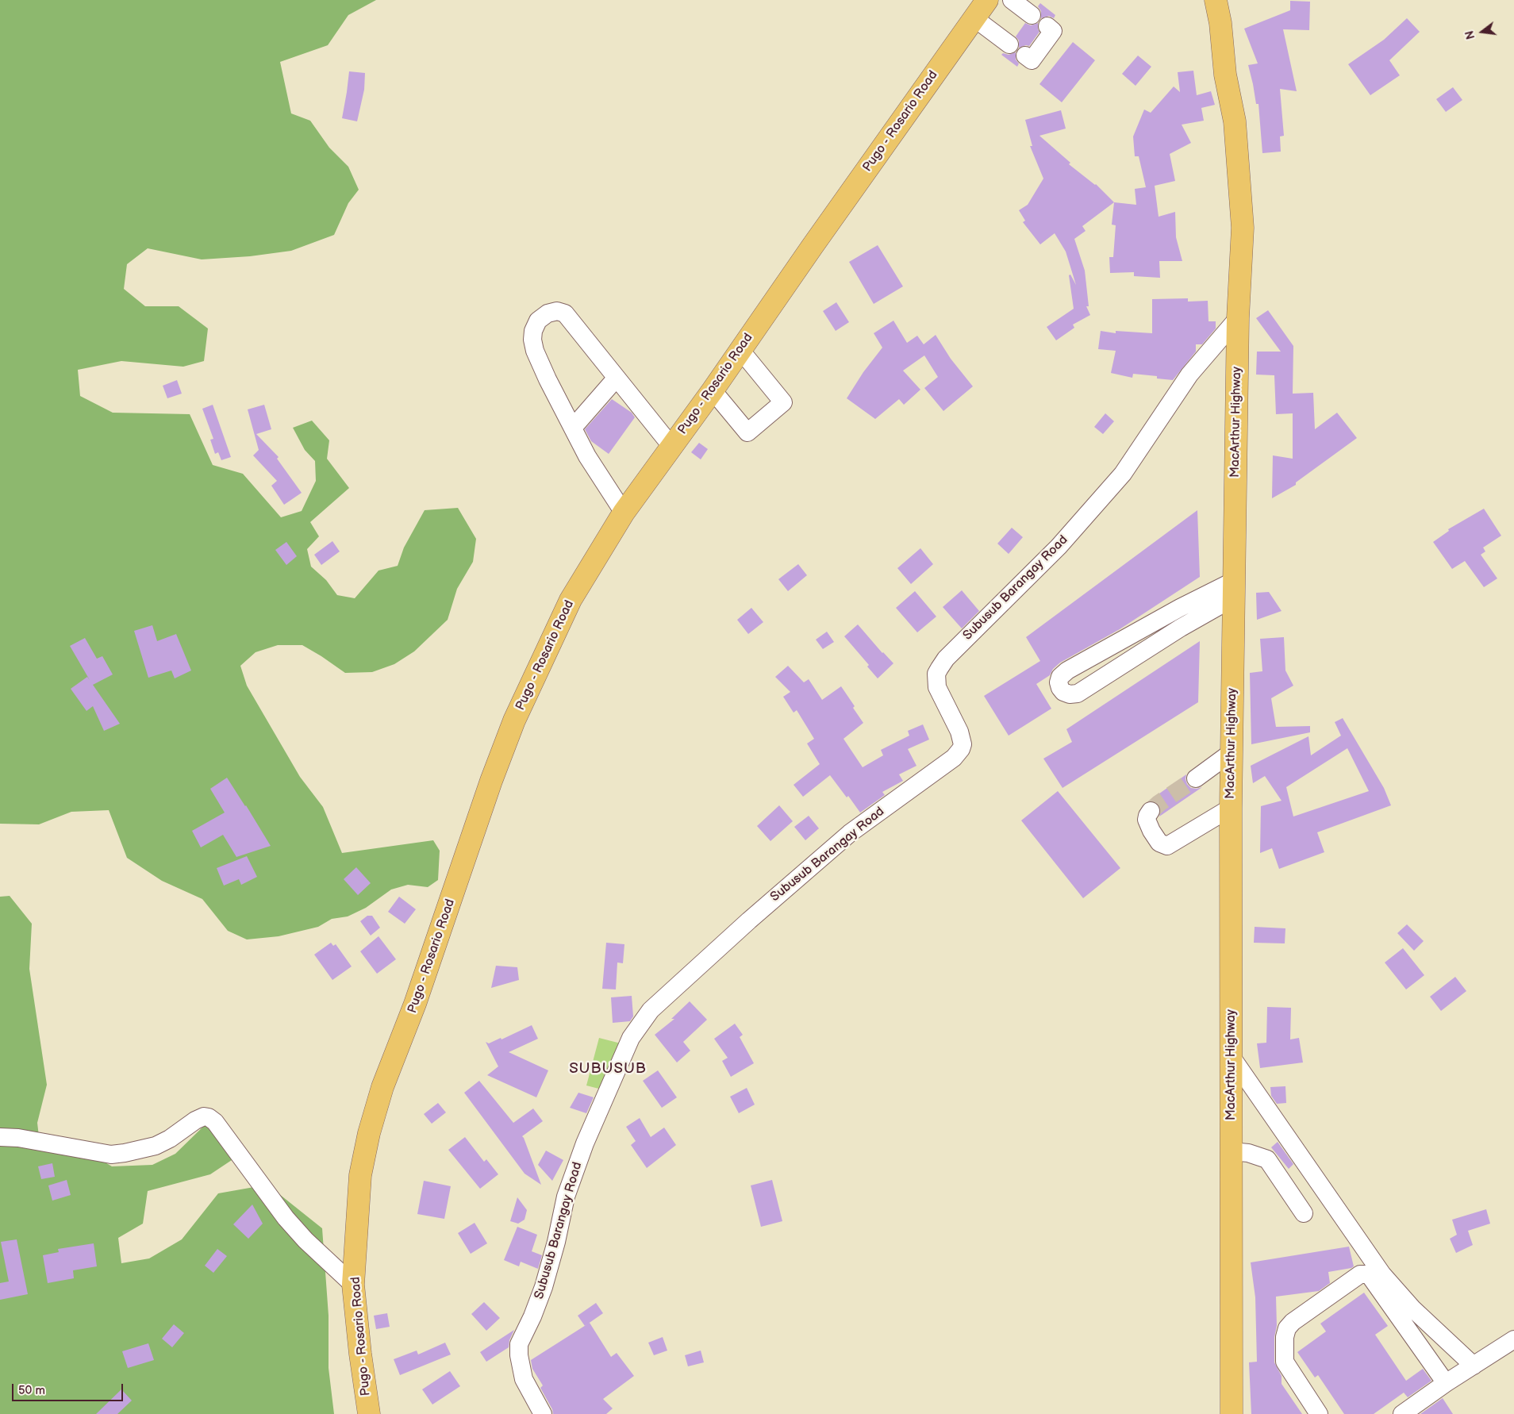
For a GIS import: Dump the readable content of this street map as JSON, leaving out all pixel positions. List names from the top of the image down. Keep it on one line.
{"streets":{"main road":["Pugo - Rosario Road","MacArthur Highway"],"street":["Subusub Barangay Road"]},"crossings":[["MacArthur Highway","Subusub Barangay Road"]],"districts":["SUBUSUB"],"scale_bar":"50 m","north":"left"}
